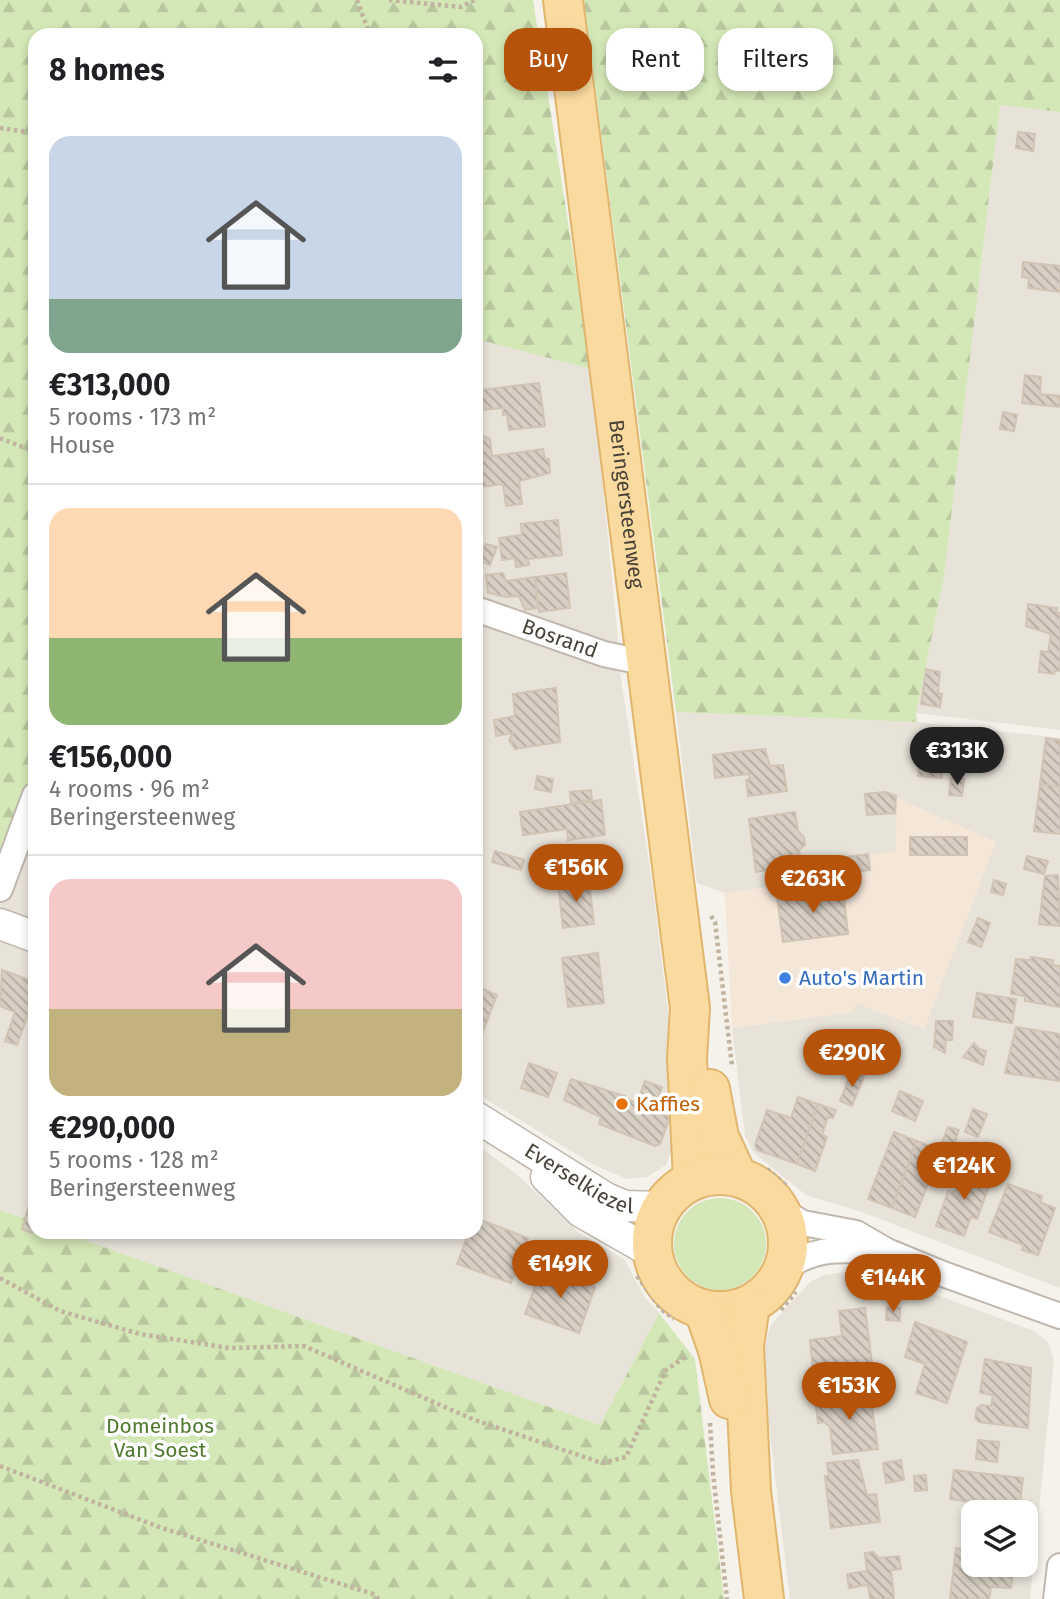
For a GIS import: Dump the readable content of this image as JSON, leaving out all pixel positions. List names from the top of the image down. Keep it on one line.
{"streets":{"main road":["Beringersteenweg"],"street":["Bosrand","Everselkiezel"]},"crossings":[["Beringersteenweg","Bosrand"],["Beringersteenweg","Everselkiezel"]],"parks":["Domeinbos Van Soest"],"places":["Auto's Martin","Kaffies"],"page":{"chip":["Buy","Rent","Filters"],"heading":"8 homes","list":[{"name":"€313,000","note":"5 rooms · 173 m² · House"},{"name":"€156,000","note":"4 rooms · 96 m² · Beringersteenweg"},{"name":"€290,000","note":"5 rooms · 128 m² · Beringersteenweg"}],"price":["€313K","€156K","€263K","€290K","€124K","€149K","€144K","€153K"]}}
